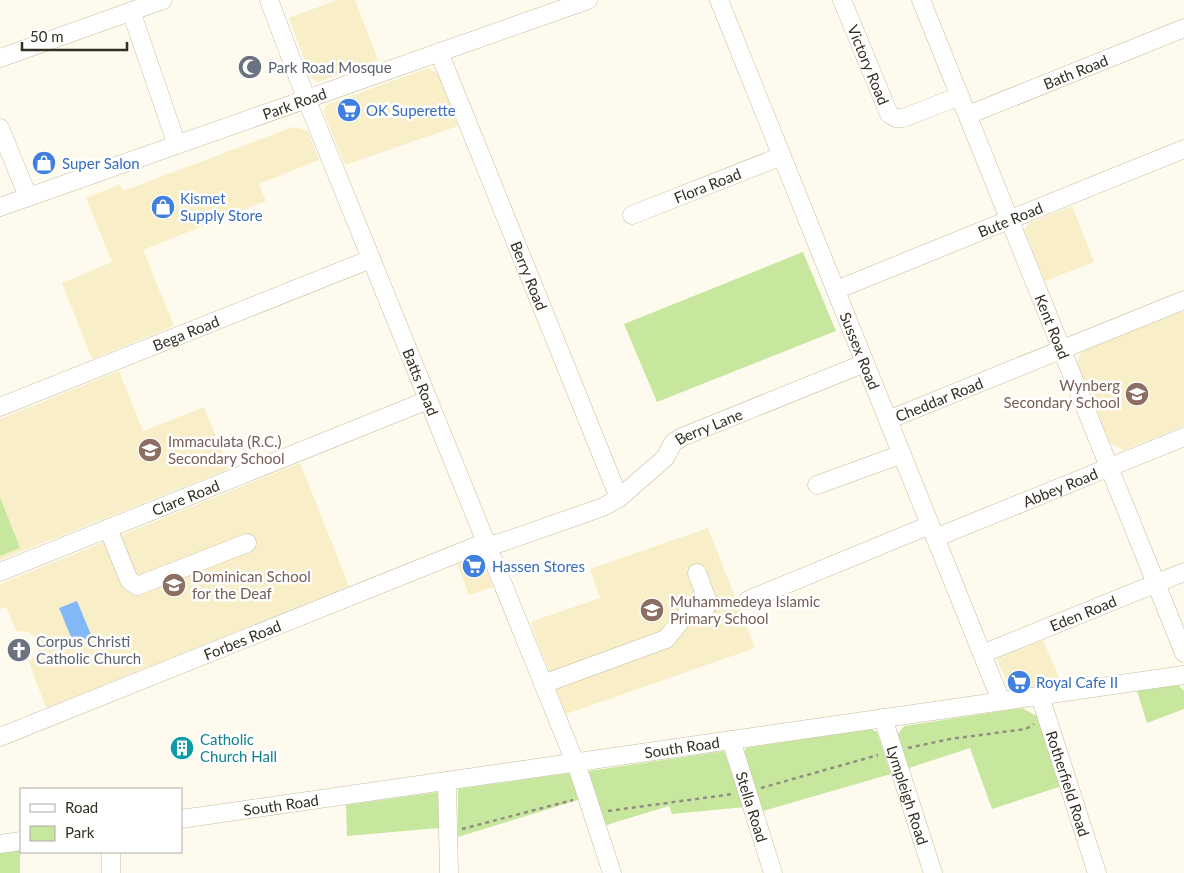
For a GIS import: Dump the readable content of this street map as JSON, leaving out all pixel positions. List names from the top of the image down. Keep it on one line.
{"streets":{"street":["Victory Road","Bath Road","Park Road","Flora Road","Bute Road","Berry Road","Kent Road","Bega Road","Sussex Road","Batts Road","Cheddar Road","Berry Lane","Abbey Road","Clare Road","Eden Road","Forbes Road","South Road","Rotherfield Road","Lympleigh Road","Stella Road"]},"crossings":[["Victory Road","Kent Road"],["Bath Road","Kent Road"],["Park Road","Berry Road"],["Park Road","Batts Road"],["Flora Road","Sussex Road"],["Bute Road","Kent Road"],["Bute Road","Sussex Road"],["Berry Road","Berry Lane"],["Kent Road","Cheddar Road"],["Kent Road","Abbey Road"],["Kent Road","Eden Road"],["Bega Road","Batts Road"],["Sussex Road","Cheddar Road"],["Sussex Road","Berry Lane"],["Sussex Road","Abbey Road"],["Sussex Road","Eden Road"],["Sussex Road","South Road"],["Batts Road","Berry Lane"],["Batts Road","Clare Road"],["Batts Road","Forbes Road"],["Batts Road","South Road"],["Berry Lane","Forbes Road"],["South Road","Rotherfield Road"],["South Road","Lympleigh Road"],["South Road","Stella Road"]],"places":{"mosque":["Park Road Mosque"],"supermarket":["OK Superette","Hassen Stores","Royal Cafe II"],"shop":["Super Salon","Kismet Supply Store"],"school or university":["Wynberg Secondary School","Immaculata (R.C.) Secondary School","Dominican School for the Deaf","Muhammedeya Islamic Primary School"],"church":["Corpus Christi Catholic Church"],"building":["Catholic Church Hall"]},"legend":["Road","Park"],"scale_bar":"50 m"}
